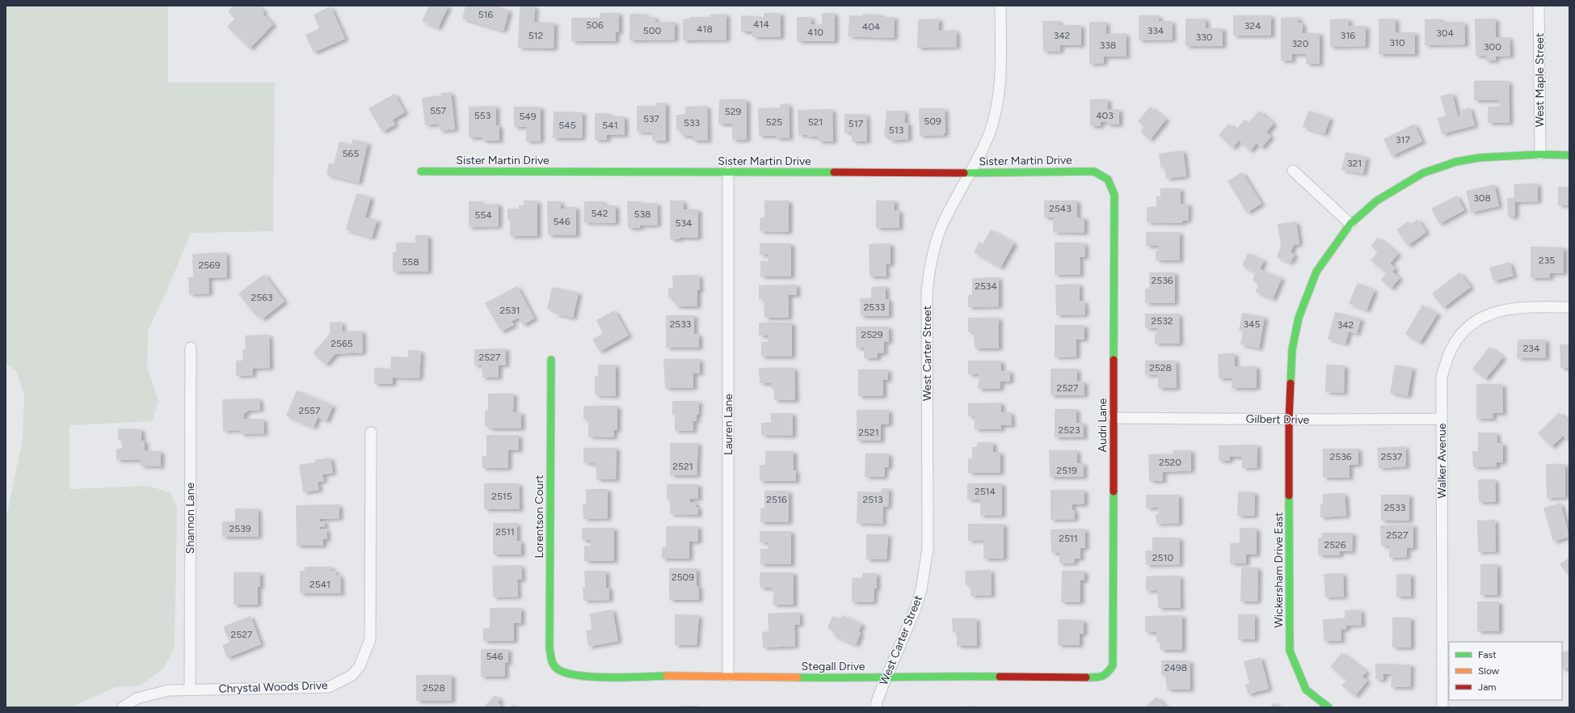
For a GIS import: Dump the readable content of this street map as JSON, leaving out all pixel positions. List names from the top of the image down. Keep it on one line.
{"streets":{"street":["West Maple Street","Sister Martin Drive","West Carter Street","Gilbert Drive","Lauren Lane","Audri Lane","Walker Avenue","Lorentson Court","Shannon Lane","Wickersham Drive East","Stegall Drive","Chrystal Woods Drive"]},"crossings":[["West Maple Street","Wickersham Drive East"],["Sister Martin Drive","West Carter Street"],["Sister Martin Drive","Lauren Lane"],["Sister Martin Drive","Audri Lane"],["West Carter Street","Stegall Drive"],["Gilbert Drive","Audri Lane"],["Gilbert Drive","Walker Avenue"],["Gilbert Drive","Wickersham Drive East"],["Lauren Lane","Stegall Drive"],["Audri Lane","Stegall Drive"],["Lorentson Court","Stegall Drive"],["Shannon Lane","Chrystal Woods Drive"]],"house_numbers":["516","414","506","324","404","418","500","334","410","304","512","342","316","330","310","320","338","300","557","529","553","403","549","537","509","525","521","533","517","545","541","513","317","565","321","308","2543","542","538","554","546","534","235","558","2569","2536","2534","2563","2533","2531","2532","2533","345","342","2529","2565","234","2527","2528","2527","2557","2523","2521","2536","2537","2520","2521","2519","2514","2515","2516","2513","2533","2539","2511","2527","2511","2526","2510","2509","2541","2527","546","2498","2528"],"legend":["Fast","Slow","Jam"]}
